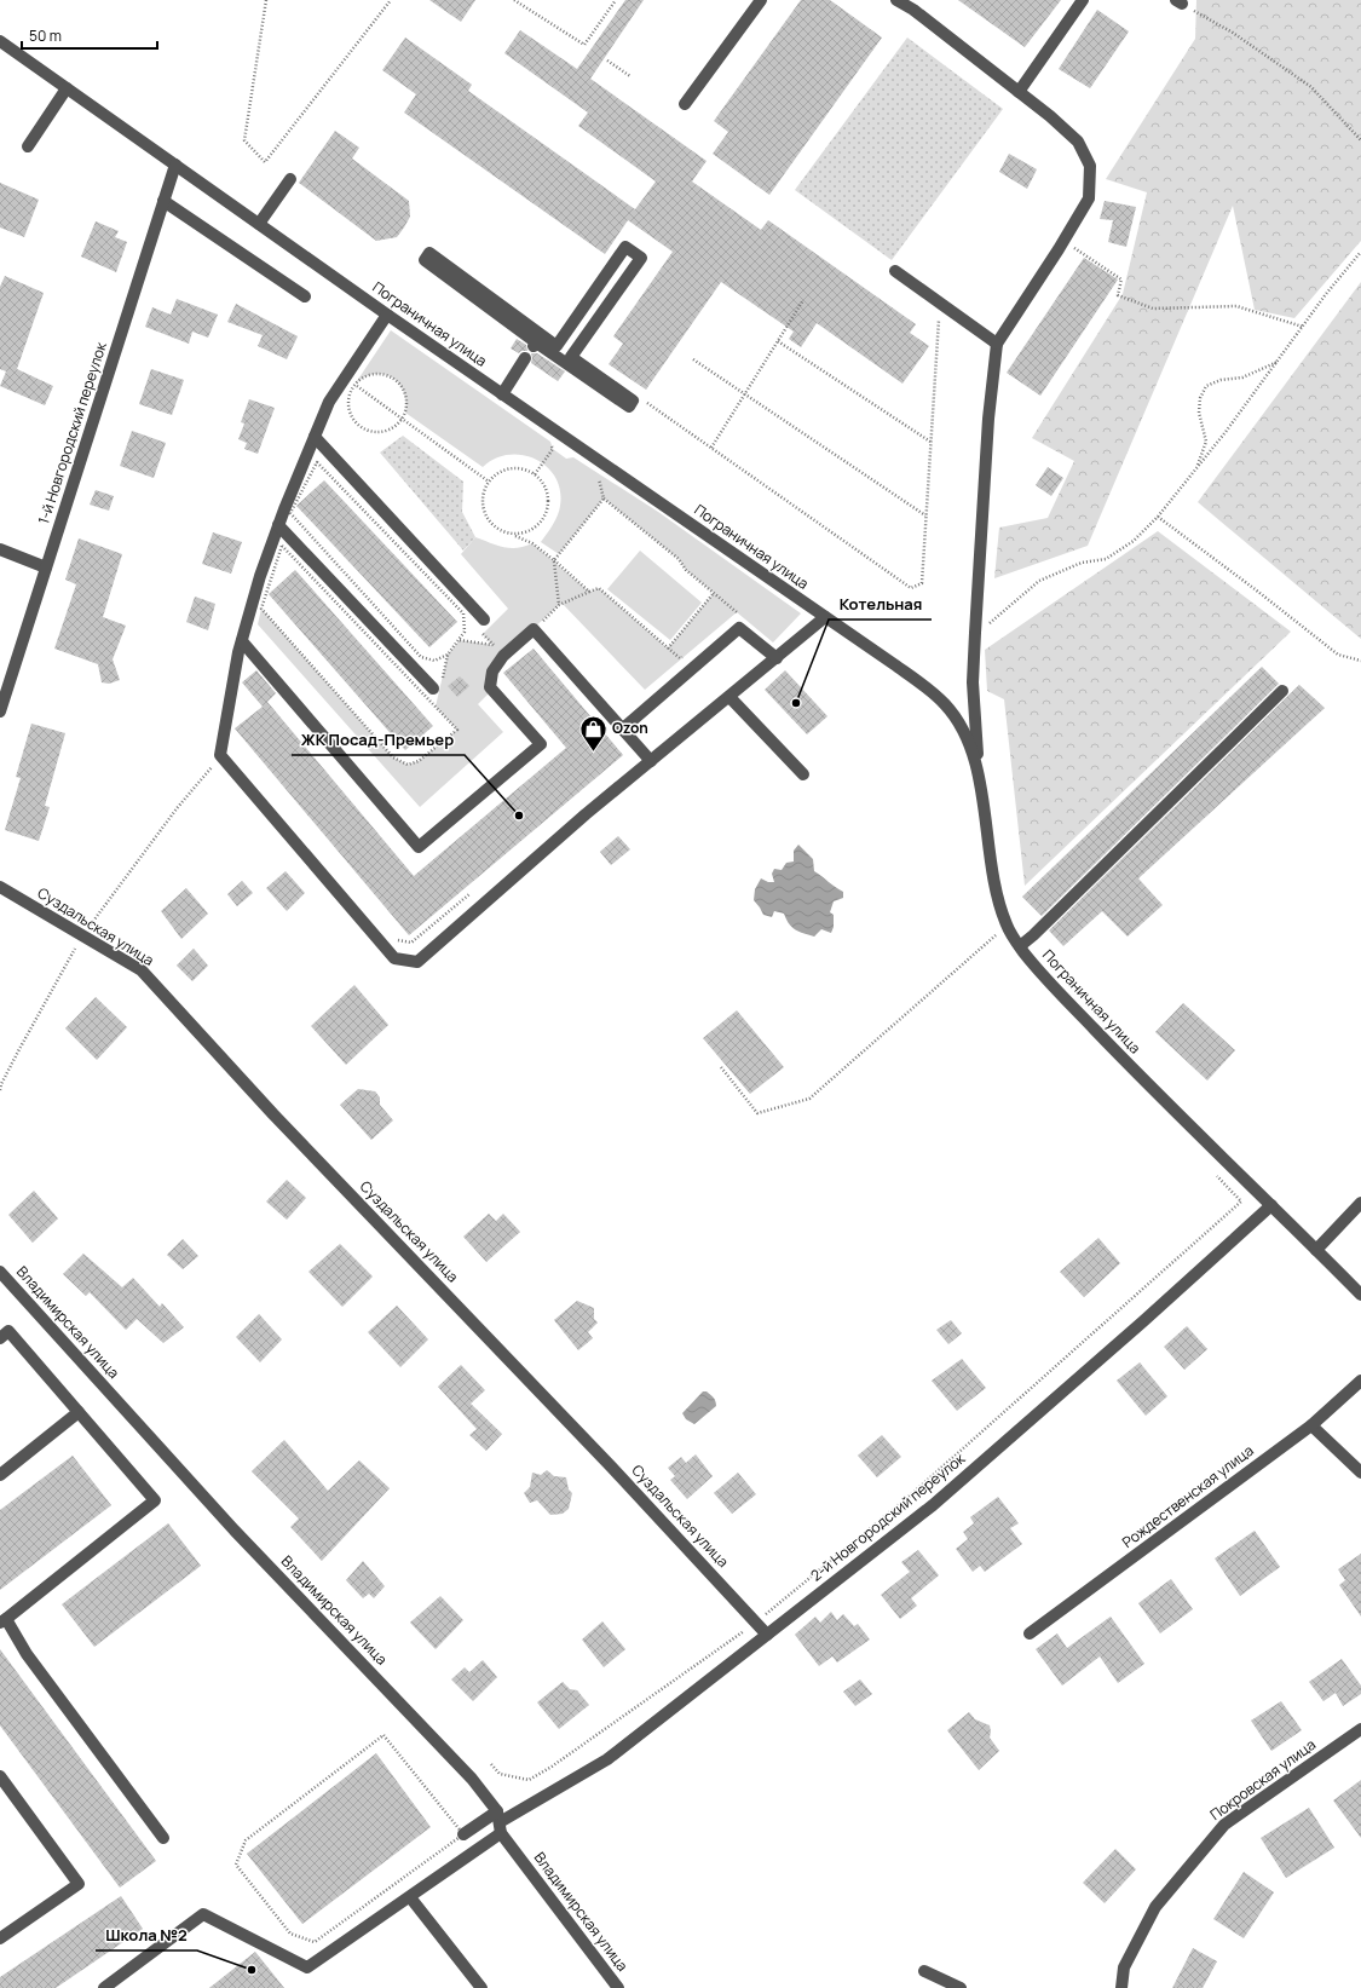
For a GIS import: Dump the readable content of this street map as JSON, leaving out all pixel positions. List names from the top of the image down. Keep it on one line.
{"streets":{"street":["Пограничная улица","1-й Новгородский переулок","Суздальская улица","Владимирская улица","Рождественская улица","2-й Новгородский переулок","Покровская улица"]},"crossings":[["Пограничная улица","1-й Новгородский переулок"],["Пограничная улица","2-й Новгородский переулок"],["Суздальская улица","2-й Новгородский переулок"],["Владимирская улица","2-й Новгородский переулок"]],"places":{"other":["Котельная","ЖК Посад-Премьер","Школа №2"],"shop":["Ozon"]},"scale_bar":"50 m"}
